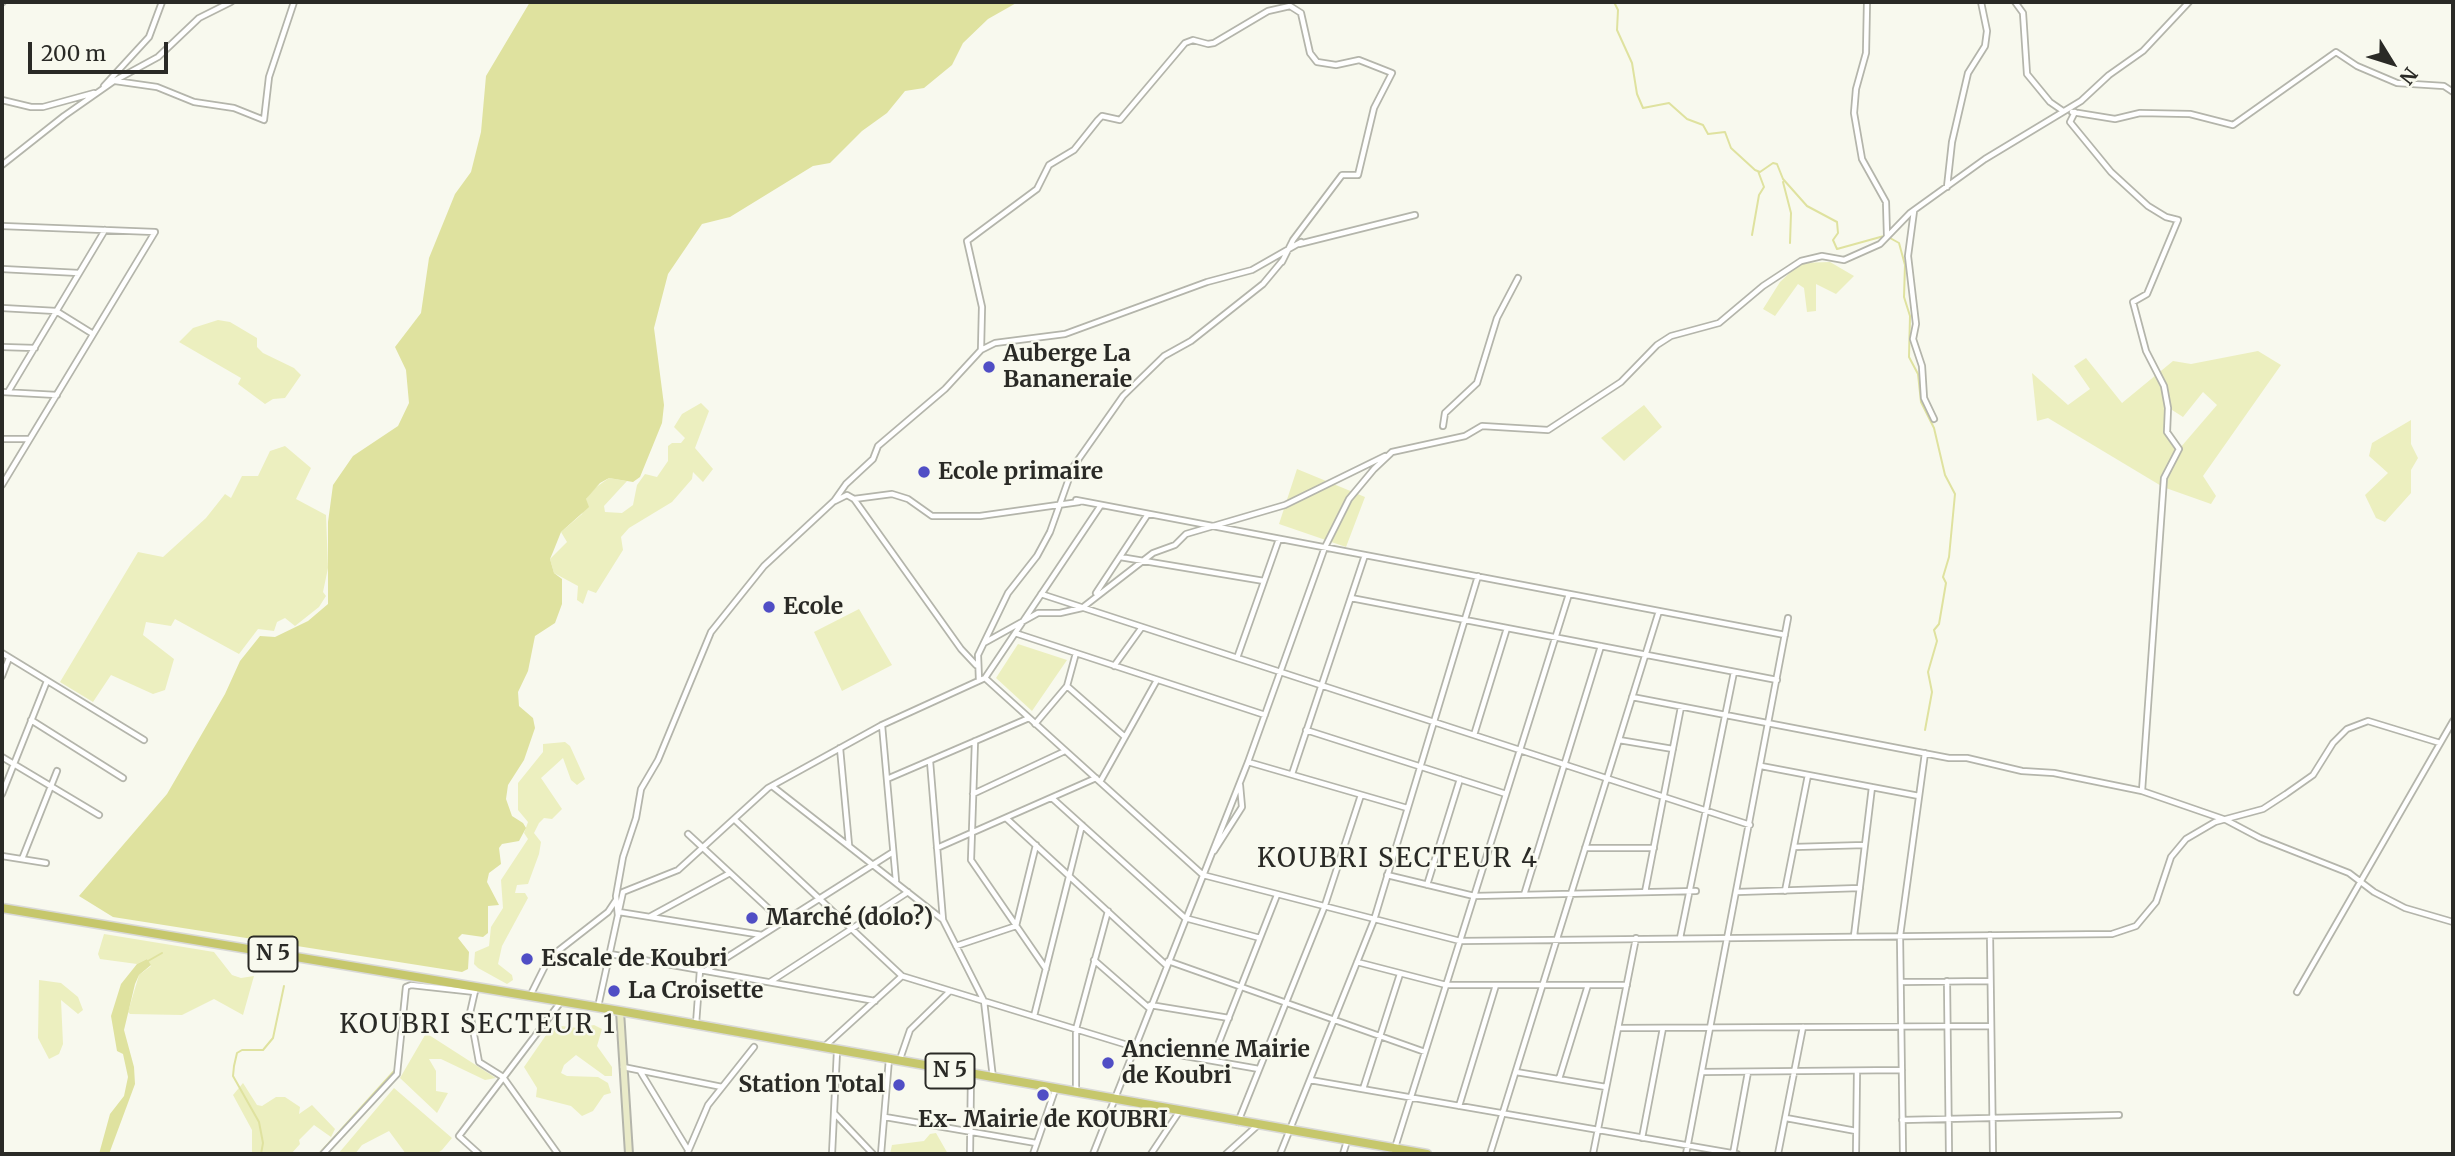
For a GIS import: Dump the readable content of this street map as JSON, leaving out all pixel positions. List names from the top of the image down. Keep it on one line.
{"streets":{"highway":["N 5"]},"districts":["KOUBRI SECTEUR 4","KOUBRI SECTEUR 1"],"places":["Auberge La Bananeraie","Ecole primaire","Ecole","Marché (dolo?)","Escale de Koubri","La Croisette","Ancienne Mairie de Koubri","Station Total","Ex- Mairie de KOUBRI"],"scale_bar":"200 m","north":"bottom right"}
